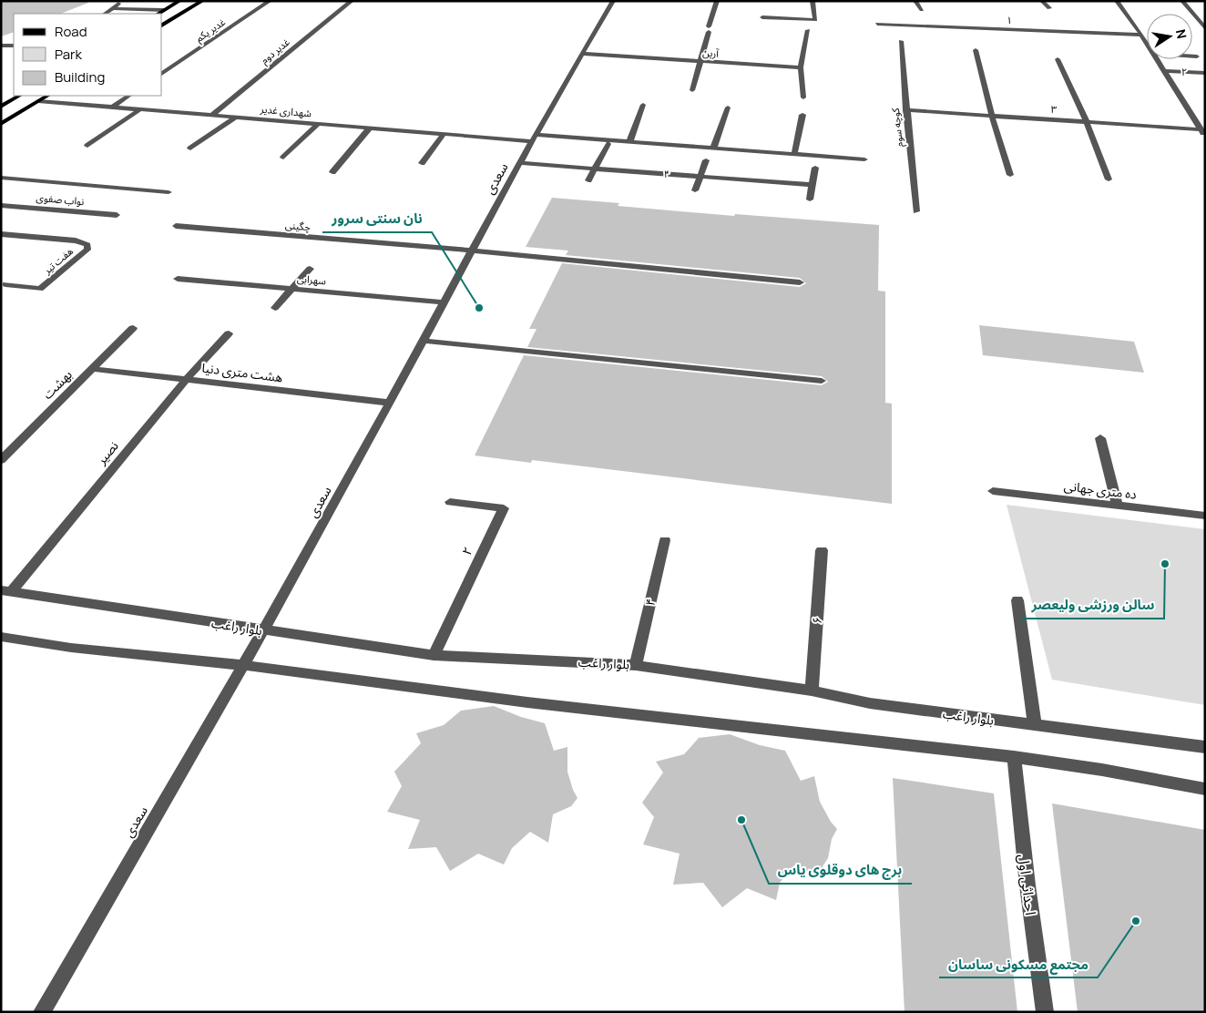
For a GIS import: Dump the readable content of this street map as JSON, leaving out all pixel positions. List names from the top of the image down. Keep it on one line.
{"streets":{"street":["۱","غدیر یکم","غدیر دوم","آرین","۲","۳","شهداری غدیر","کوچه سوم","۴","سعدی","نواب صفوی","چگینی","هفت تیر","سهرابی","هشت متری دنیا","بهشت","نصیر","ده متری جهانی","۶","بلوار راغب","احداثی اول"]},"crossings":[["غدیر دوم","شهداری غدیر"],["آرین","سعدی"],["۲","بلوار راغب"],["۳","کوچه سوم"],["شهداری غدیر","سعدی"],["۴","سعدی"],["۴","بلوار راغب"],["سعدی","چگینی"],["سعدی","سهرابی"],["سعدی","هشت متری دنیا"],["سعدی","بلوار راغب"],["هشت متری دنیا","بهشت"],["هشت متری دنیا","نصیر"],["نصیر","بلوار راغب"],["۶","بلوار راغب"]],"places":["نان سنتی سرور","سالن ورزشی ولیعصر","برج های دوقلوی یاس","مجتمع مسکونی ساسان"],"legend":["Road","Park","Building"],"north":"right"}
